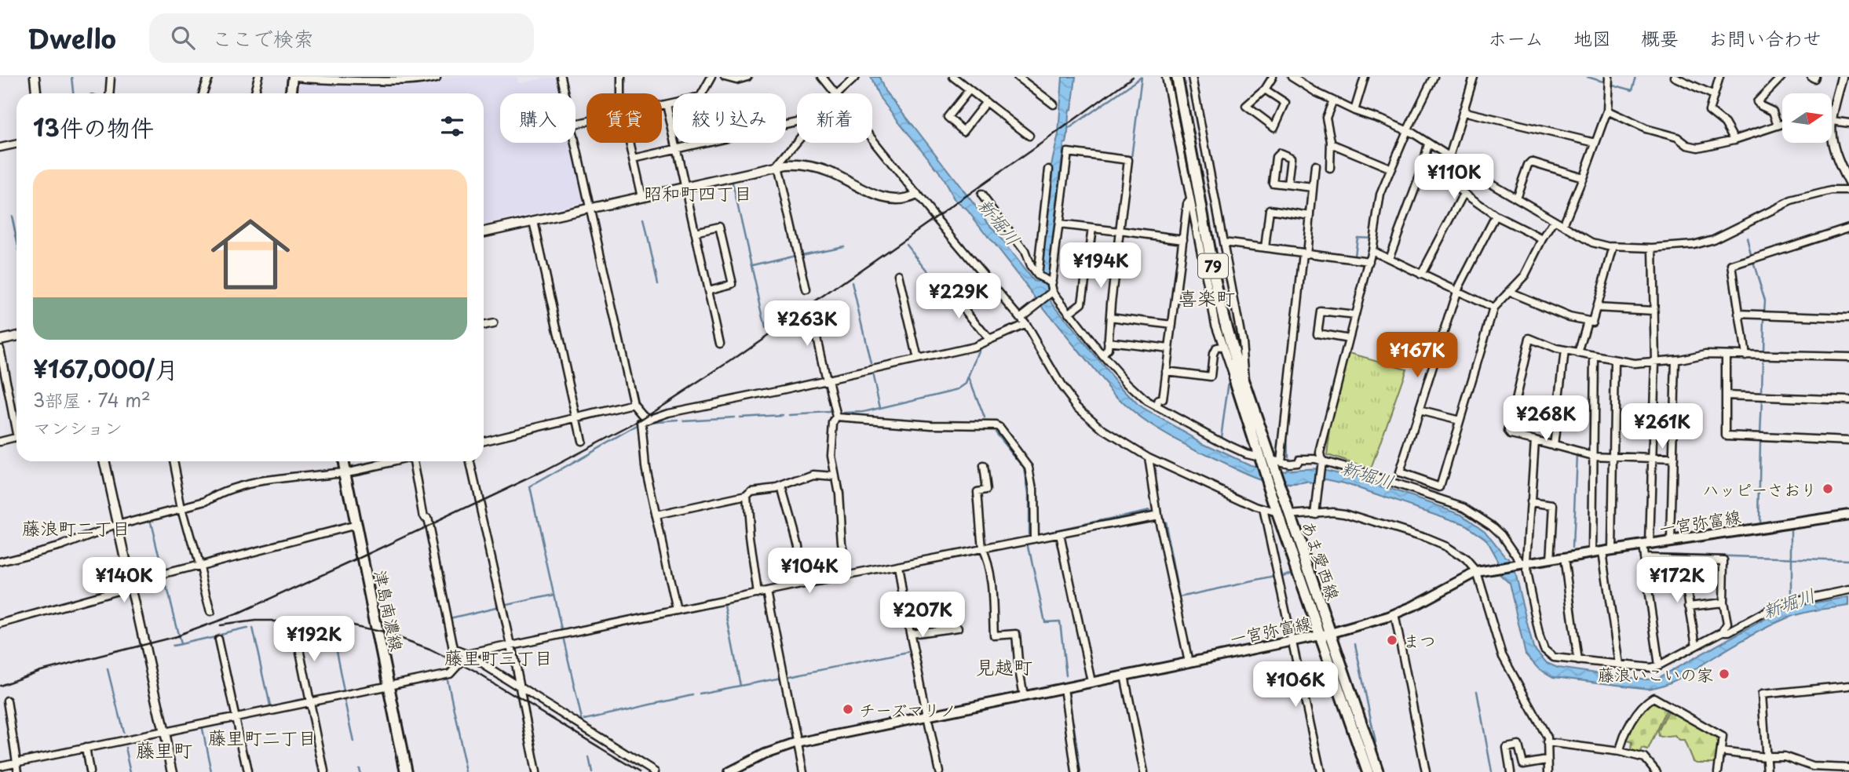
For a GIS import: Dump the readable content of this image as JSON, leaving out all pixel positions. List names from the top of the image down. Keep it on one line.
{"streets":{"main road":["79","一宮弥富線","あま愛西線","津島南濃線"]},"crossings":[["一宮弥富線","あま愛西線"]],"districts":["昭和町四丁目","喜楽町","藤浪町二丁目","藤里町三丁目","見越町","藤里町二丁目","藤里町"],"water":["新堀川"],"places":["ハッピーさおり","まつ","藤浪いこいの家","チーズマリノ"],"north":"right","page":{"header":"Dwello","search":"ここで検索","nav":["ホーム","地図","概要","お問い合わせ"],"chip":["購入","賃貸","絞り込み","新着"],"heading":"13件の物件","price":["¥110K","¥194K","¥229K","¥263K","¥167K","¥268K","¥261K","¥104K","¥140K","¥172K","¥207K","¥192K","¥106K"],"list":[{"name":"¥167,000/月","note":"3部屋 · 74 m² · マンション"}]}}
